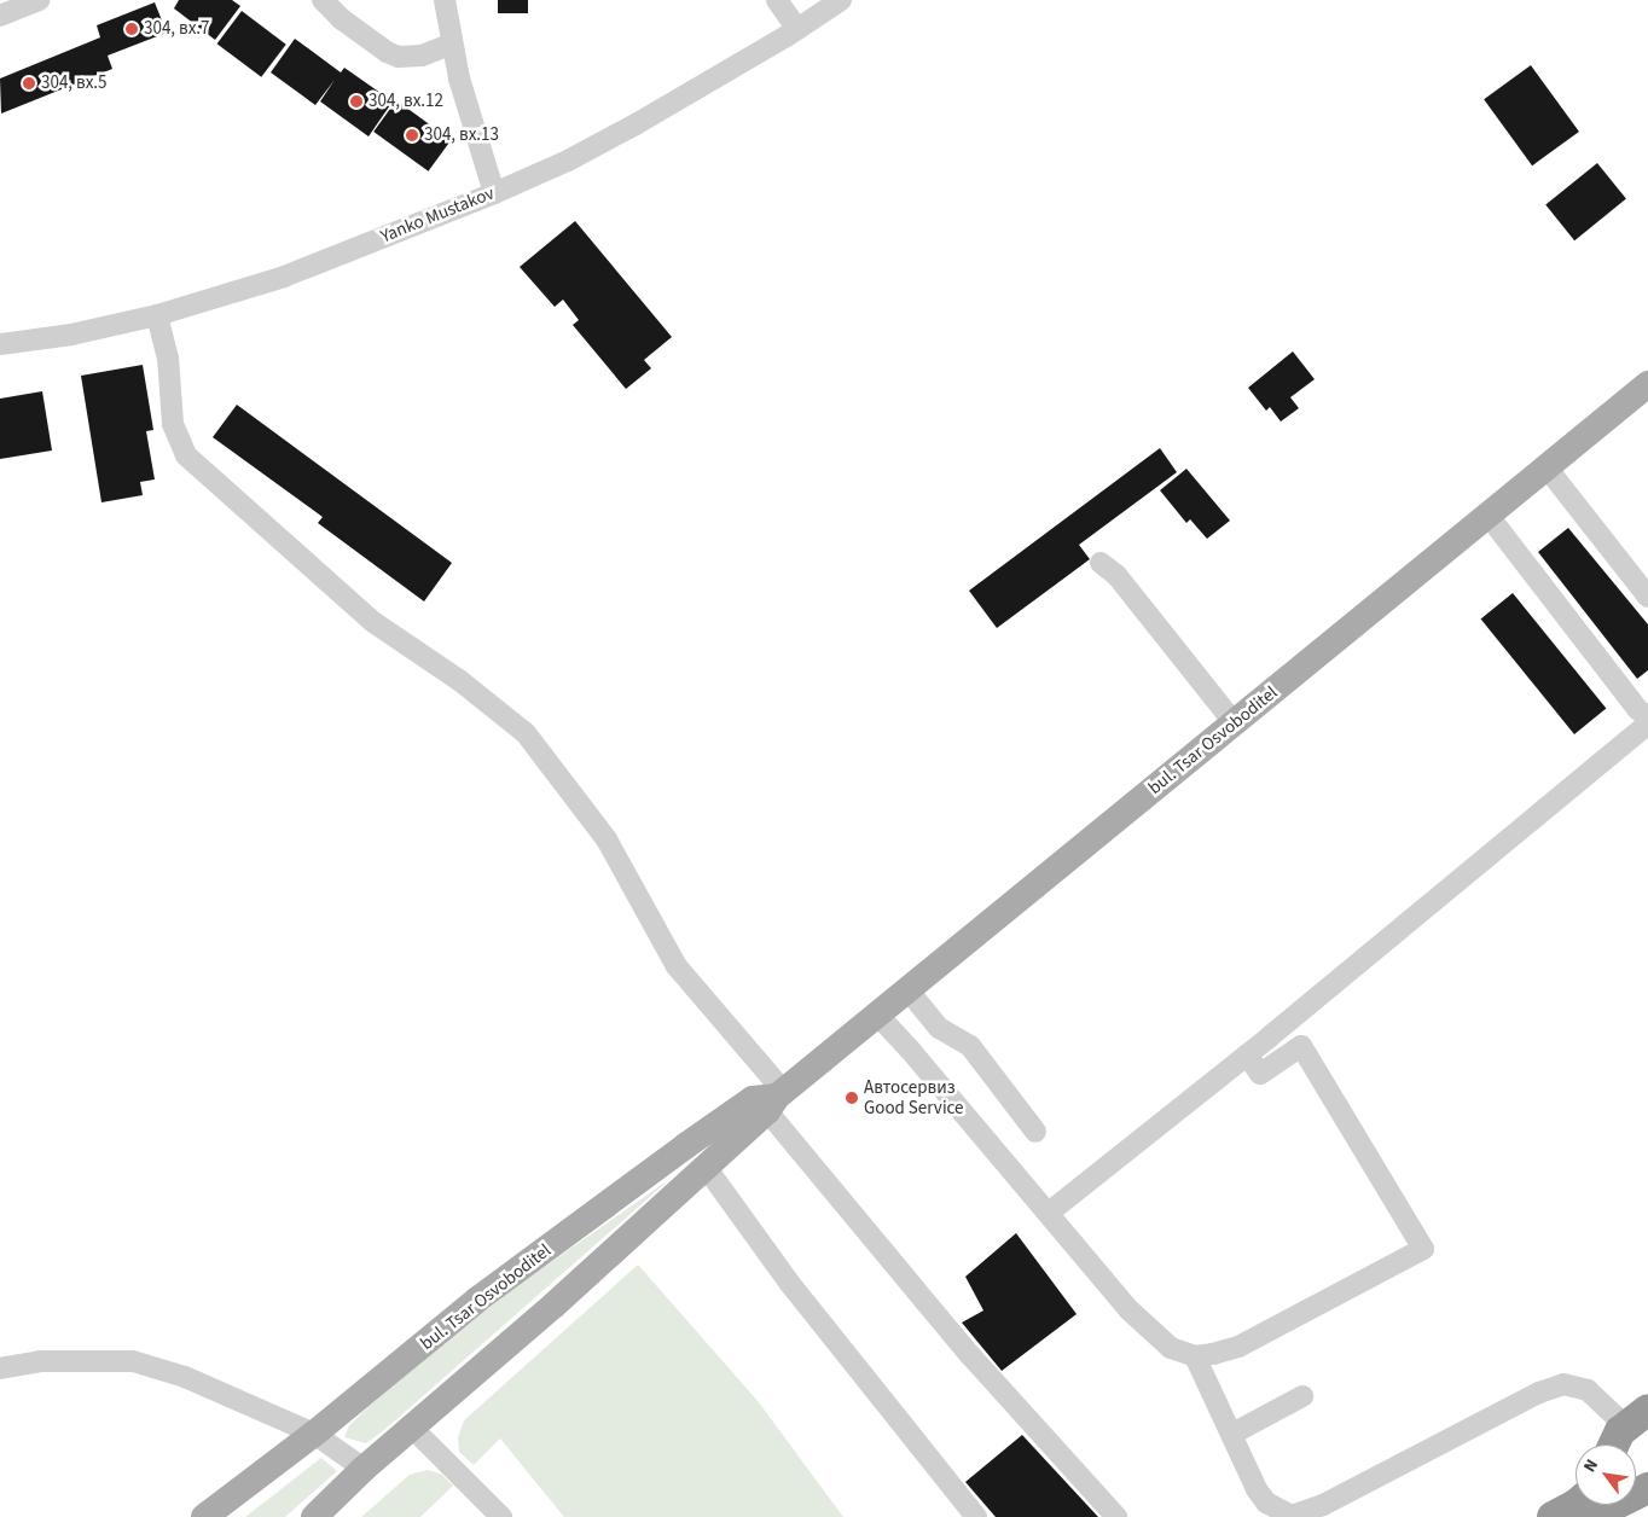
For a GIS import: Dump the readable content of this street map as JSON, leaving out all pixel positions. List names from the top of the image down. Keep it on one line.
{"streets":{"main road":["bul. Tsar Osvoboditel"],"street":["Yanko Mustakov"]},"places":["304, вх.7","304, вх.5","304, вх.12","304, вх.13","Автосервиз Good Service"],"north":"top left"}
